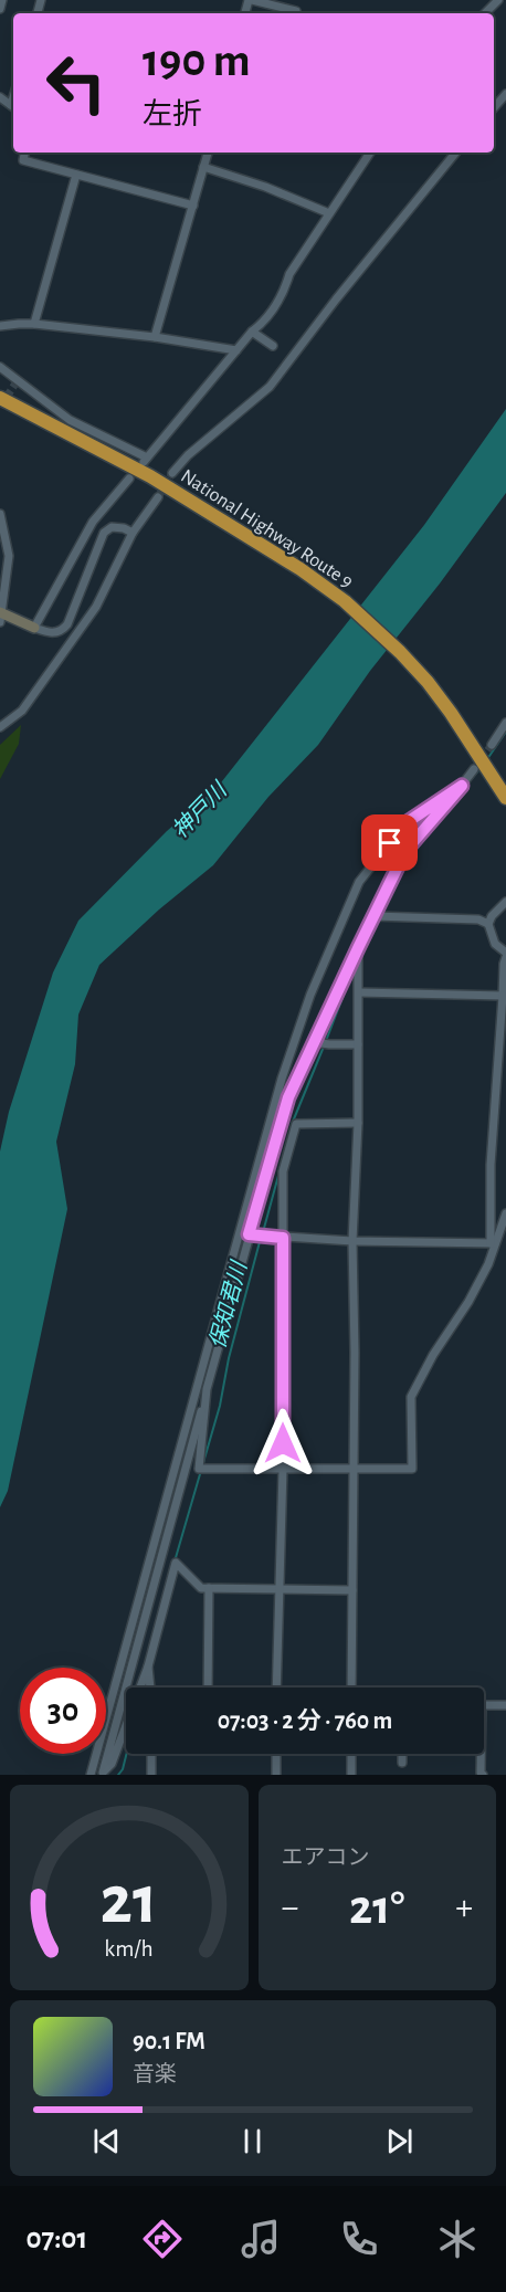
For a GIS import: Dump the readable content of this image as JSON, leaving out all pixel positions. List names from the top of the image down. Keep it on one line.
{"streets":{"highway":["National Highway Route 9"]},"water":["神戸川","保知君川"],"page":{"turn":["190 m","左折"],"limit":"30","trip":"07:03 · 2 分 · 760 m","tile":"エアコン","heat":["−","21°","+"],"song":["90.1 FM","音楽"],"tabs":"07:01","gauge":["21","km/h"]}}
